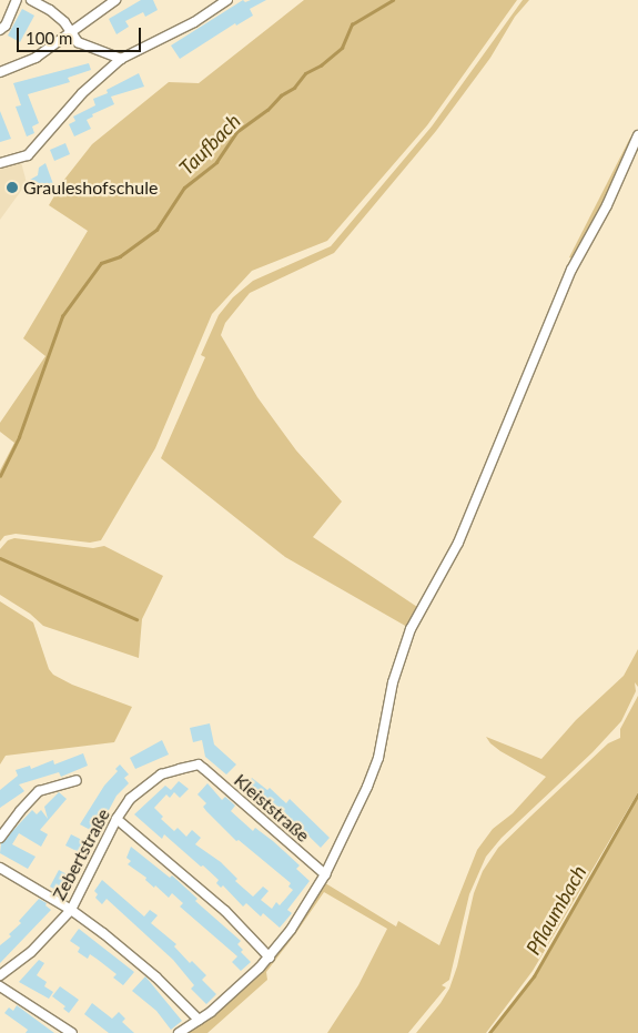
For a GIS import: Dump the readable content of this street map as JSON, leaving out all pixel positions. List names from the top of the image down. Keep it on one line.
{"streets":{"street":["Kleiststraße","Zebertstraße"]},"crossings":[["Kleiststraße","Zebertstraße"]],"water":["Taufbach","Pflaumbach"],"places":["Grauleshofschule"],"scale_bar":"100 m"}
